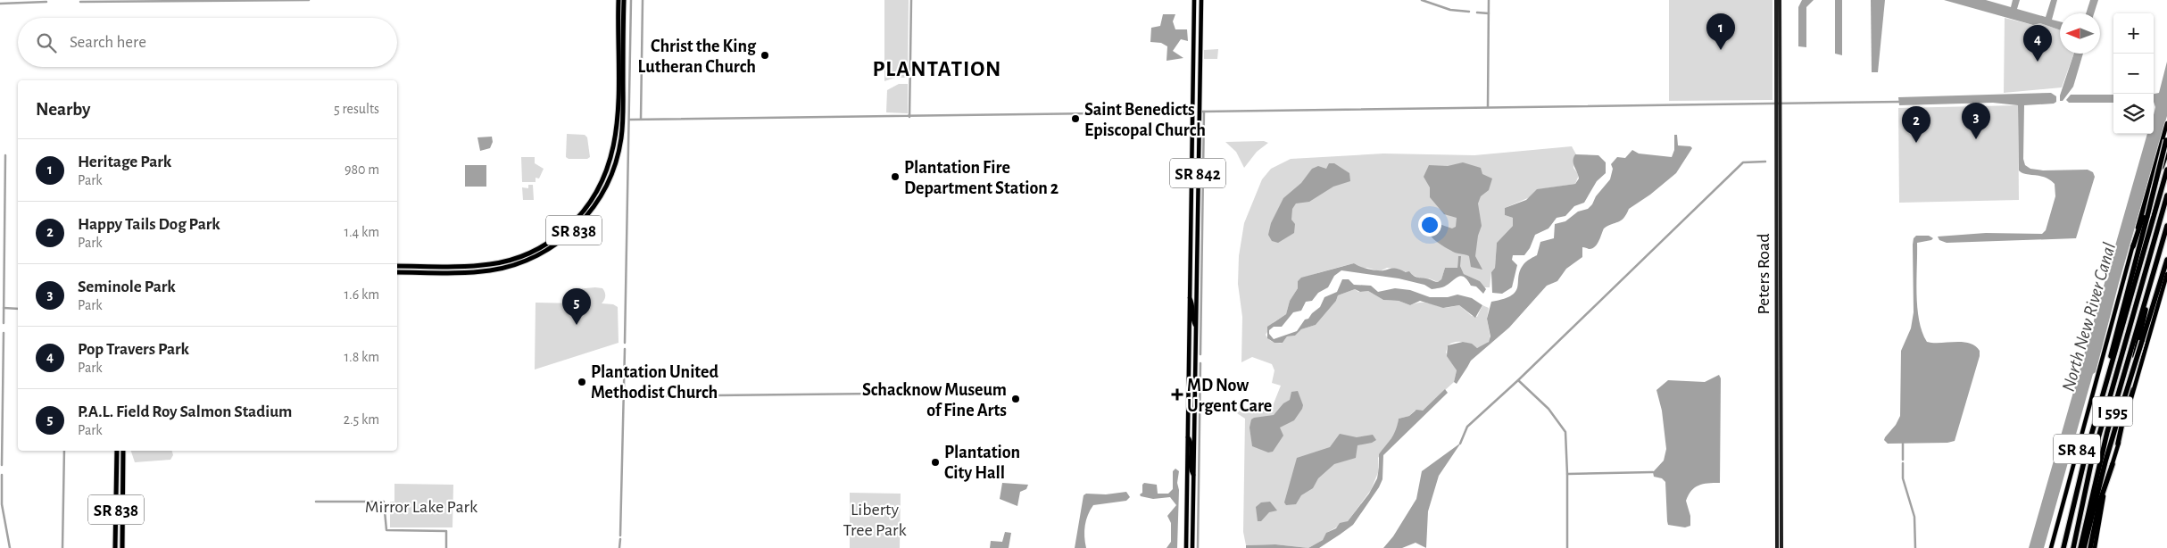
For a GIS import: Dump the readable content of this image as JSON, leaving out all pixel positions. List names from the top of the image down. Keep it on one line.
{"streets":{"highway":["SR 838","I 595"],"main road":["SR 842","Peters Road","SR 84"]},"districts":["PLANTATION"],"water":["North New River Canal"],"parks":["Mirror Lake Park","Liberty Tree Park"],"places":{"other":["Christ the King Lutheran Church","Saint Benedicts Episcopal Church","Plantation Fire Department Station 2","Plantation United Methodist Church","Schacknow Museum of Fine Arts","Plantation City Hall"],"health":["MD Now Urgent Care"]},"north":"left","page":{"map_buttons":["+","−"],"pins":["1","4","3","2","5"],"search":"Search here","heading":["Nearby","5 results"],"list":[{"mark":"1","name":"Heritage Park","note":"Park","value":"980 m"},{"mark":"2","name":"Happy Tails Dog Park","note":"Park","value":"1.4 km"},{"mark":"3","name":"Seminole Park","note":"Park","value":"1.6 km"},{"mark":"4","name":"Pop Travers Park","note":"Park","value":"1.8 km"},{"mark":"5","name":"P.A.L. Field Roy Salmon Stadium","note":"Park","value":"2.5 km"}]}}
